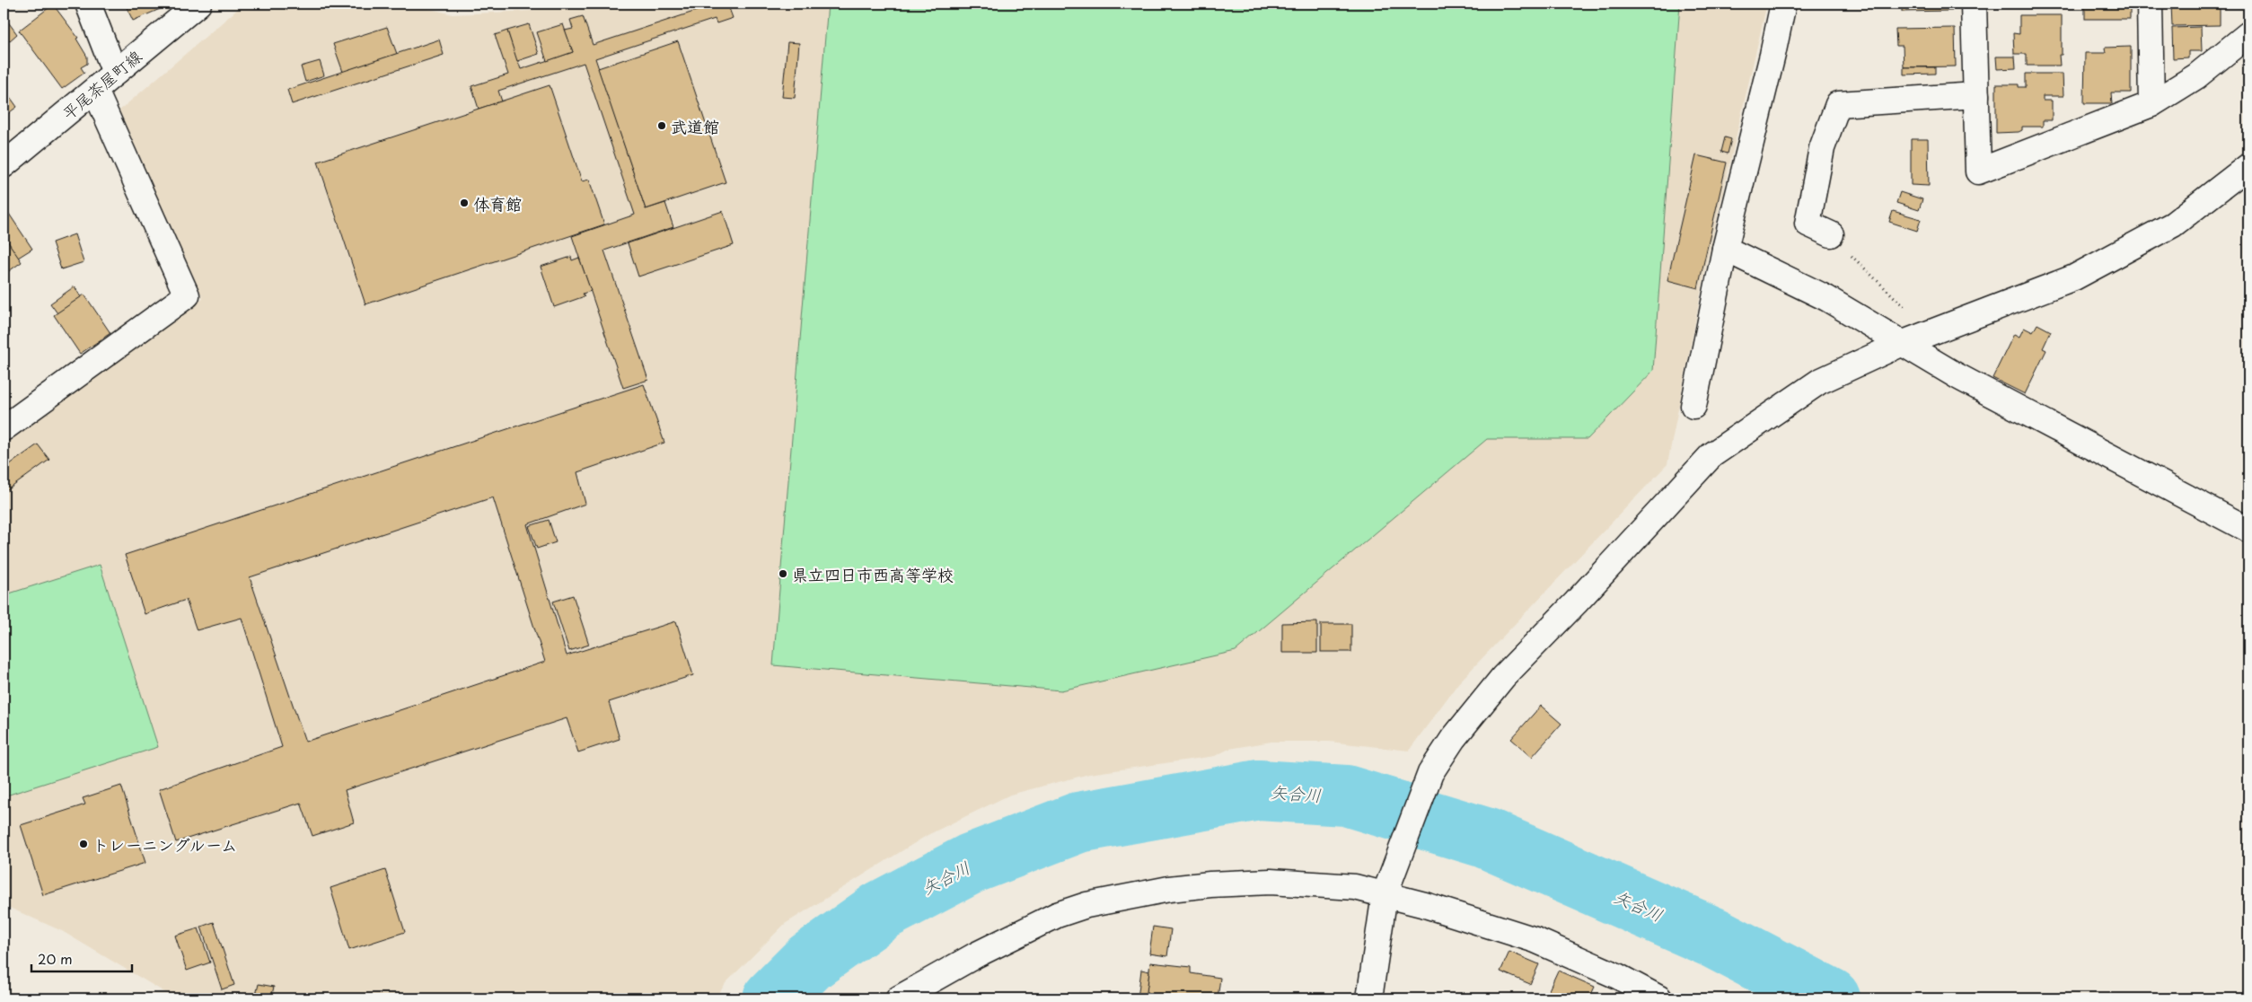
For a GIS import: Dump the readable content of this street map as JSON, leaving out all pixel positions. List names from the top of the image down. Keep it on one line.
{"streets":{"street":["平尾茶屋町線"]},"water":["矢合川"],"places":["武道館","体育館","県立四日市西高等学校","トレーニングルーム"],"scale_bar":"20 m"}
